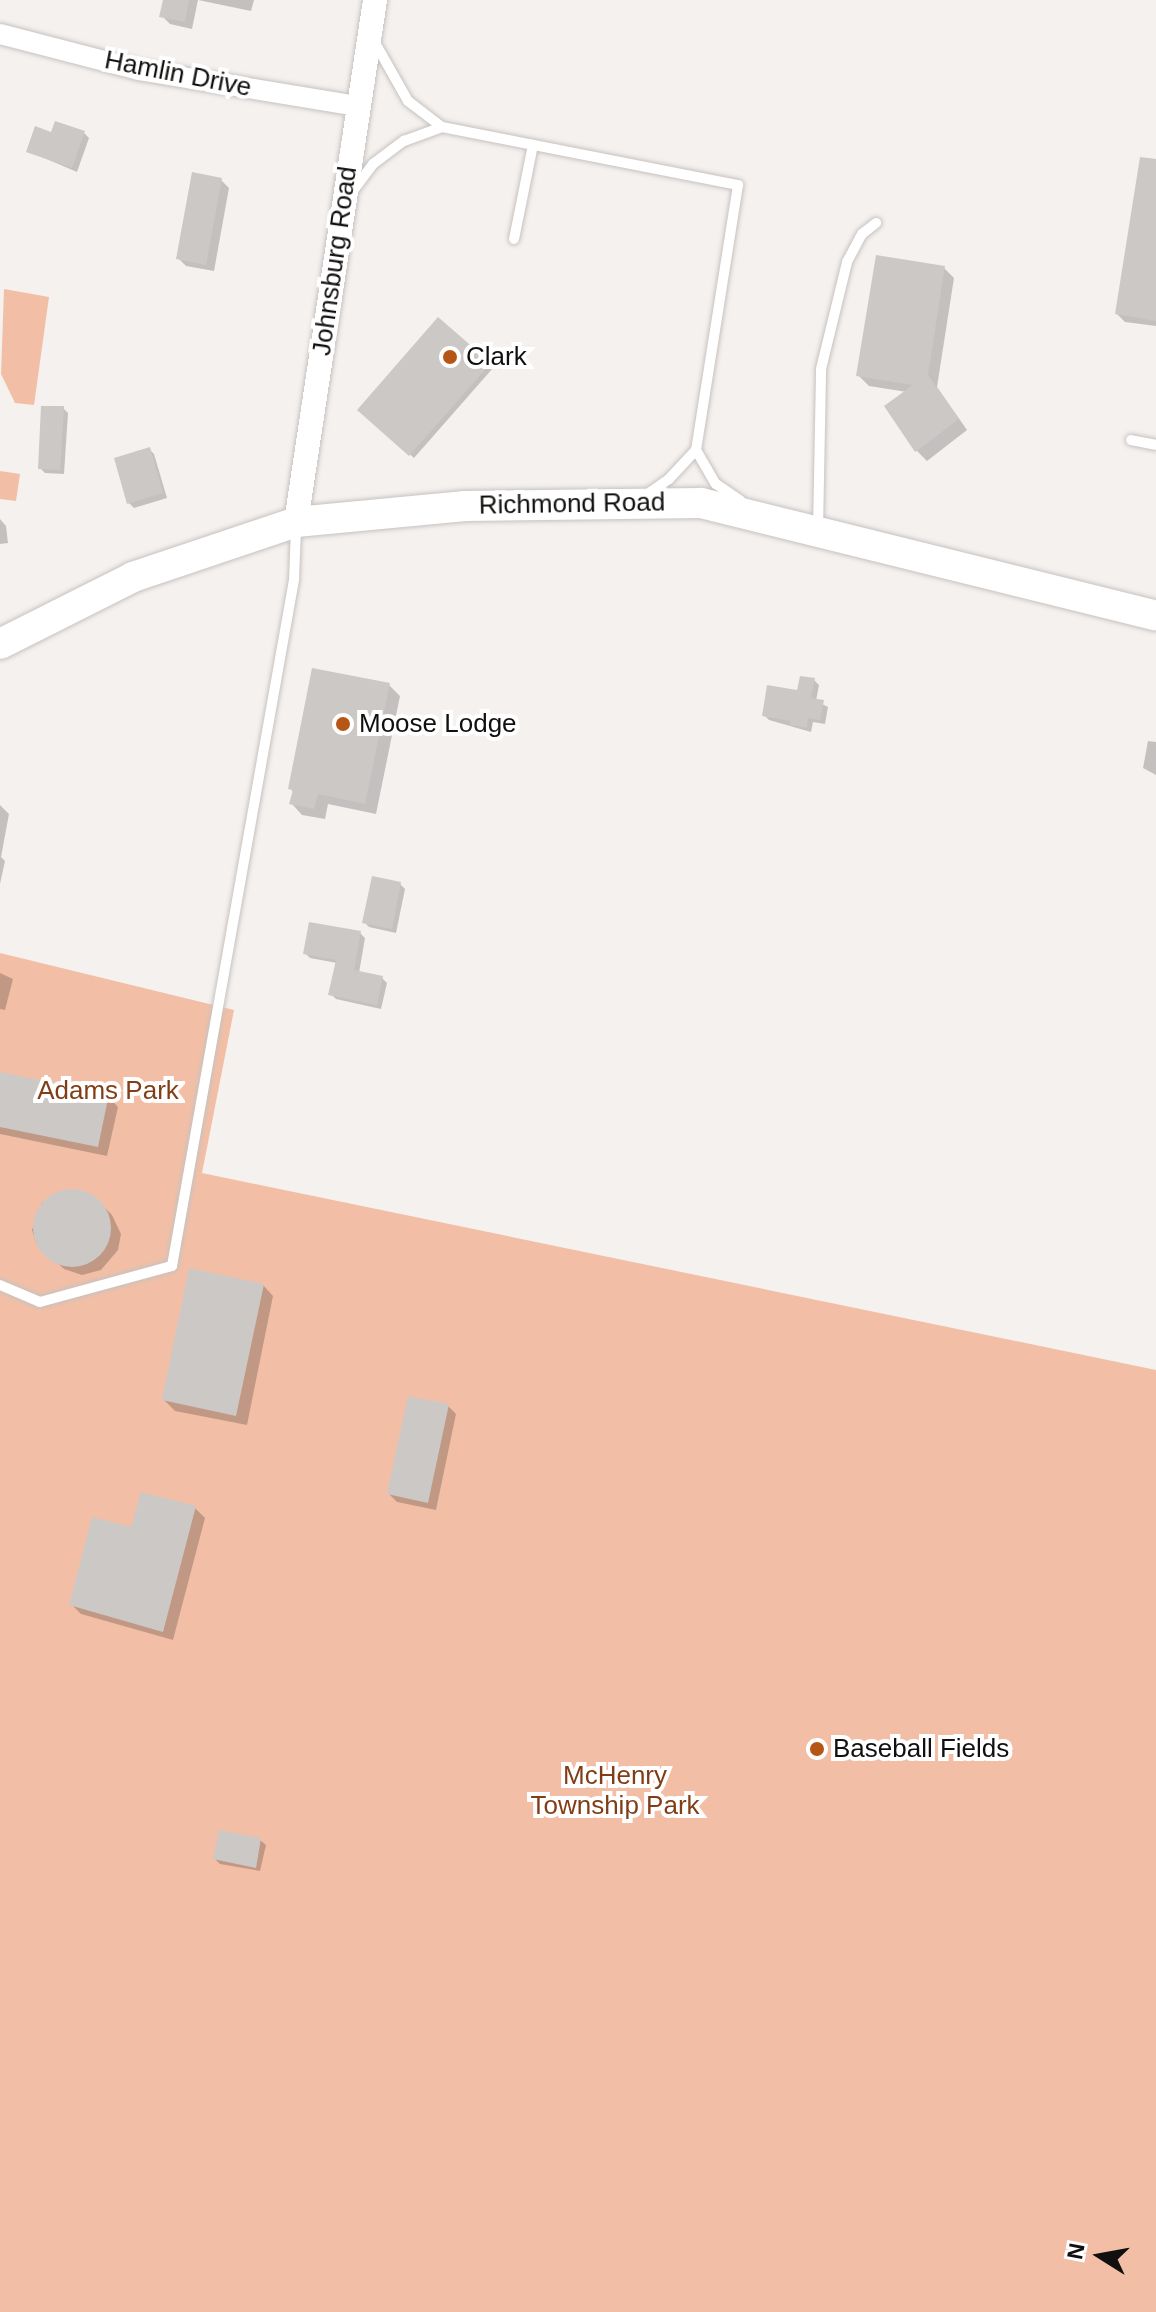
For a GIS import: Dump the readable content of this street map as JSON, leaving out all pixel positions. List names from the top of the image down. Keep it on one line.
{"streets":{"main road":["Richmond Road"],"street":["Hamlin Drive","Johnsburg Road"]},"crossings":[["Hamlin Drive","Johnsburg Road"],["Johnsburg Road","Richmond Road"]],"parks":["Adams Park","McHenry Township Park"],"places":["Clark","Moose Lodge","Baseball Fields"],"north":"left"}
